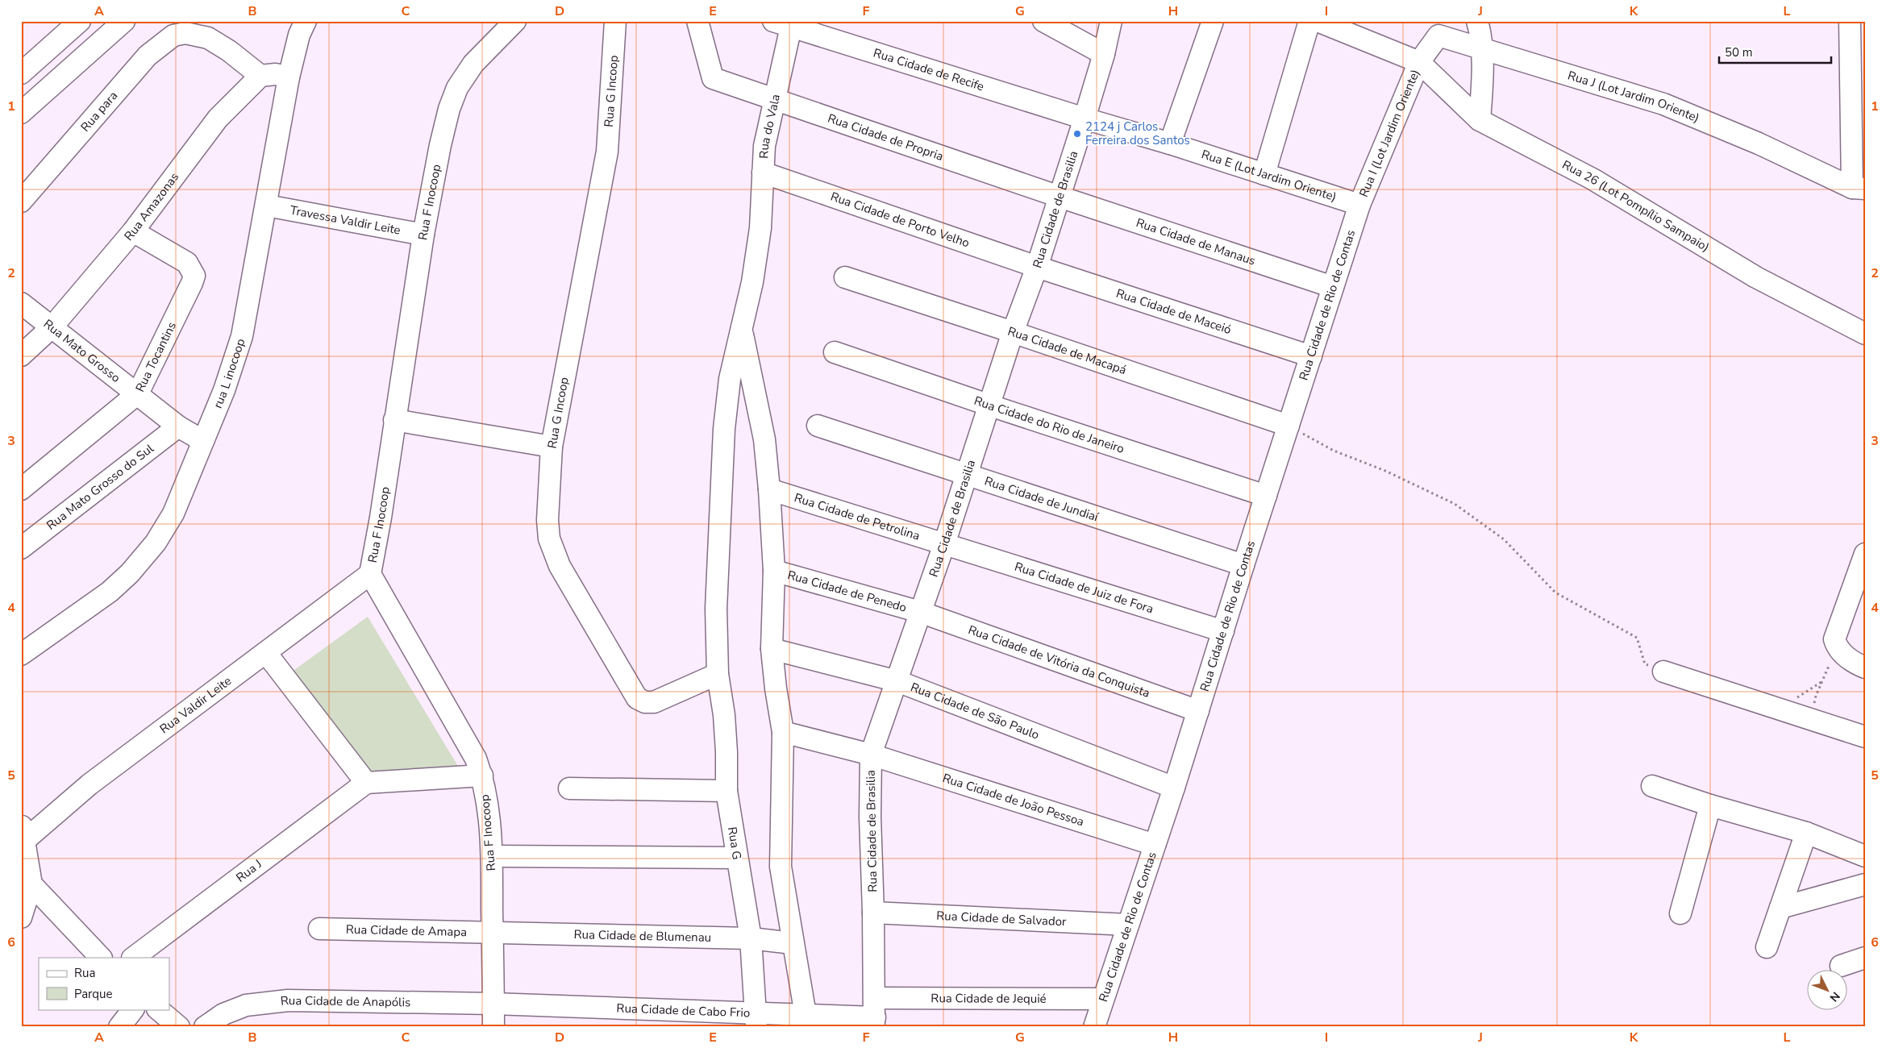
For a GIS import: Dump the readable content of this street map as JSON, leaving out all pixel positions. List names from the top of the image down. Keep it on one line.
{"streets":{"street":["Rua Cidade de Recife","Rua G Incoop","Rua J (Lot Jardim Oriente)","Rua para","Rua do Vala","Rua I (Lot Jardim Oriente)","Rua Cidade de Propria","Rua E (Lot Jardim Oriente)","Rua F Inocoop","Rua Amazonas","Rua 26 (Lot Pompílio Sampaio)","Rua Cidade de Brasilia","Rua Cidade de Porto Velho","Travessa Valdir Leite","Rua Cidade de Manaus","Rua Cidade de Rio de Contas","Rua Cidade de Maceió","Rua Mato Grosso","Rua Cidade de Macapá","Rua Tocantins","rua L inocoop","Rua Cidade do Rio de Janeiro","Rua Mato Grosso do Sul","Rua Cidade de Jundiaí","Rua Cidade de Petrolina","Rua Cidade de Juiz de Fora","Rua Cidade de Penedo","Rua Cidade de Vitória da Conquista","Rua Valdir Leite","Rua Cidade de São Paulo","Rua Cidade de João Pessoa","Rua G","Rua J","Rua Cidade de Salvador","Rua Cidade de Amapa","Rua Cidade de Blumenau","Rua Cidade de Jequié","Rua Cidade de Anapólis","Rua Cidade de Cabo Frio"]},"crossings":[["Rua Cidade de Recife","Rua do Vala"],["Rua Cidade de Recife","Rua E (Lot Jardim Oriente)"],["Rua Cidade de Recife","Rua Cidade de Brasilia"],["Rua G Incoop","Rua G"],["Rua J (Lot Jardim Oriente)","Rua I (Lot Jardim Oriente)"],["Rua J (Lot Jardim Oriente)","Rua 26 (Lot Pompílio Sampaio)"],["Rua do Vala","Rua Cidade de Propria"],["Rua do Vala","Rua Cidade de Porto Velho"],["Rua do Vala","Rua G"],["Rua I (Lot Jardim Oriente)","Rua E (Lot Jardim Oriente)"],["Rua I (Lot Jardim Oriente)","Rua 26 (Lot Pompílio Sampaio)"],["Rua I (Lot Jardim Oriente)","Rua Cidade de Rio de Contas"],["Rua Cidade de Propria","Rua Cidade de Brasilia"],["Rua Cidade de Propria","Rua Cidade de Manaus"],["Rua E (Lot Jardim Oriente)","Rua Cidade de Brasilia"],["Rua E (Lot Jardim Oriente)","Rua Cidade de Rio de Contas"],["Rua F Inocoop","Travessa Valdir Leite"],["Rua F Inocoop","Rua Valdir Leite"],["Rua F Inocoop","Rua Cidade de Amapa"],["Rua F Inocoop","Rua Cidade de Blumenau"],["Rua F Inocoop","Rua Cidade de Anapólis"],["Rua F Inocoop","Rua Cidade de Cabo Frio"],["Rua Amazonas","Rua Mato Grosso"],["Rua Amazonas","Rua Tocantins"],["Rua Cidade de Brasilia","Rua Cidade de Porto Velho"],["Rua Cidade de Brasilia","Rua Cidade de Manaus"],["Rua Cidade de Brasilia","Rua Cidade de Maceió"],["Rua Cidade de Brasilia","Rua Cidade de Macapá"],["Rua Cidade de Brasilia","Rua Cidade do Rio de Janeiro"],["Rua Cidade de Brasilia","Rua Cidade de Jundiaí"],["Rua Cidade de Brasilia","Rua Cidade de Petrolina"],["Rua Cidade de Brasilia","Rua Cidade de Juiz de Fora"],["Rua Cidade de Brasilia","Rua Cidade de Penedo"],["Rua Cidade de Brasilia","Rua Cidade de Vitória da Conquista"],["Rua Cidade de Brasilia","Rua Cidade de São Paulo"],["Rua Cidade de Brasilia","Rua Cidade de João Pessoa"],["Rua Cidade de Brasilia","Rua Cidade de Salvador"],["Rua Cidade de Brasilia","Rua Cidade de Jequié"],["Rua Cidade de Brasilia","Rua Cidade de Cabo Frio"],["Rua Cidade de Porto Velho","Rua Cidade de Maceió"],["Travessa Valdir Leite","rua L inocoop"],["Rua Cidade de Manaus","Rua Cidade de Rio de Contas"],["Rua Cidade de Rio de Contas","Rua Cidade de Maceió"],["Rua Cidade de Rio de Contas","Rua Cidade de Macapá"],["Rua Cidade de Rio de Contas","Rua Cidade do Rio de Janeiro"],["Rua Cidade de Rio de Contas","Rua Cidade de Jundiaí"],["Rua Cidade de Rio de Contas","Rua Cidade de Juiz de Fora"],["Rua Cidade de Rio de Contas","Rua Cidade de Vitória da Conquista"],["Rua Cidade de Rio de Contas","Rua Cidade de São Paulo"],["Rua Cidade de Rio de Contas","Rua Cidade de João Pessoa"],["Rua Cidade de Rio de Contas","Rua Cidade de Salvador"],["Rua Cidade de Rio de Contas","Rua Cidade de Jequié"],["Rua Mato Grosso","Rua Tocantins"],["Rua Mato Grosso","rua L inocoop"],["Rua Mato Grosso","Rua Mato Grosso do Sul"],["Rua Cidade de Petrolina","Rua Cidade de Juiz de Fora"],["Rua Cidade de Penedo","Rua Cidade de Vitória da Conquista"],["Rua G","Rua Cidade de Blumenau"],["Rua G","Rua Cidade de Cabo Frio"],["Rua Cidade de Amapa","Rua Cidade de Blumenau"],["Rua Cidade de Jequié","Rua Cidade de Cabo Frio"],["Rua Cidade de Anapólis","Rua Cidade de Cabo Frio"]],"places":["2124 j Carlos Ferreira dos Santos"],"legend":["Rua","Parque"],"scale_bar":"50 m","north":"bottom right","grid":{"columns":["A","B","C","D","E","F","G","H","I","J","K","L"],"rows":["1","2","3","4","5","6"]}}
